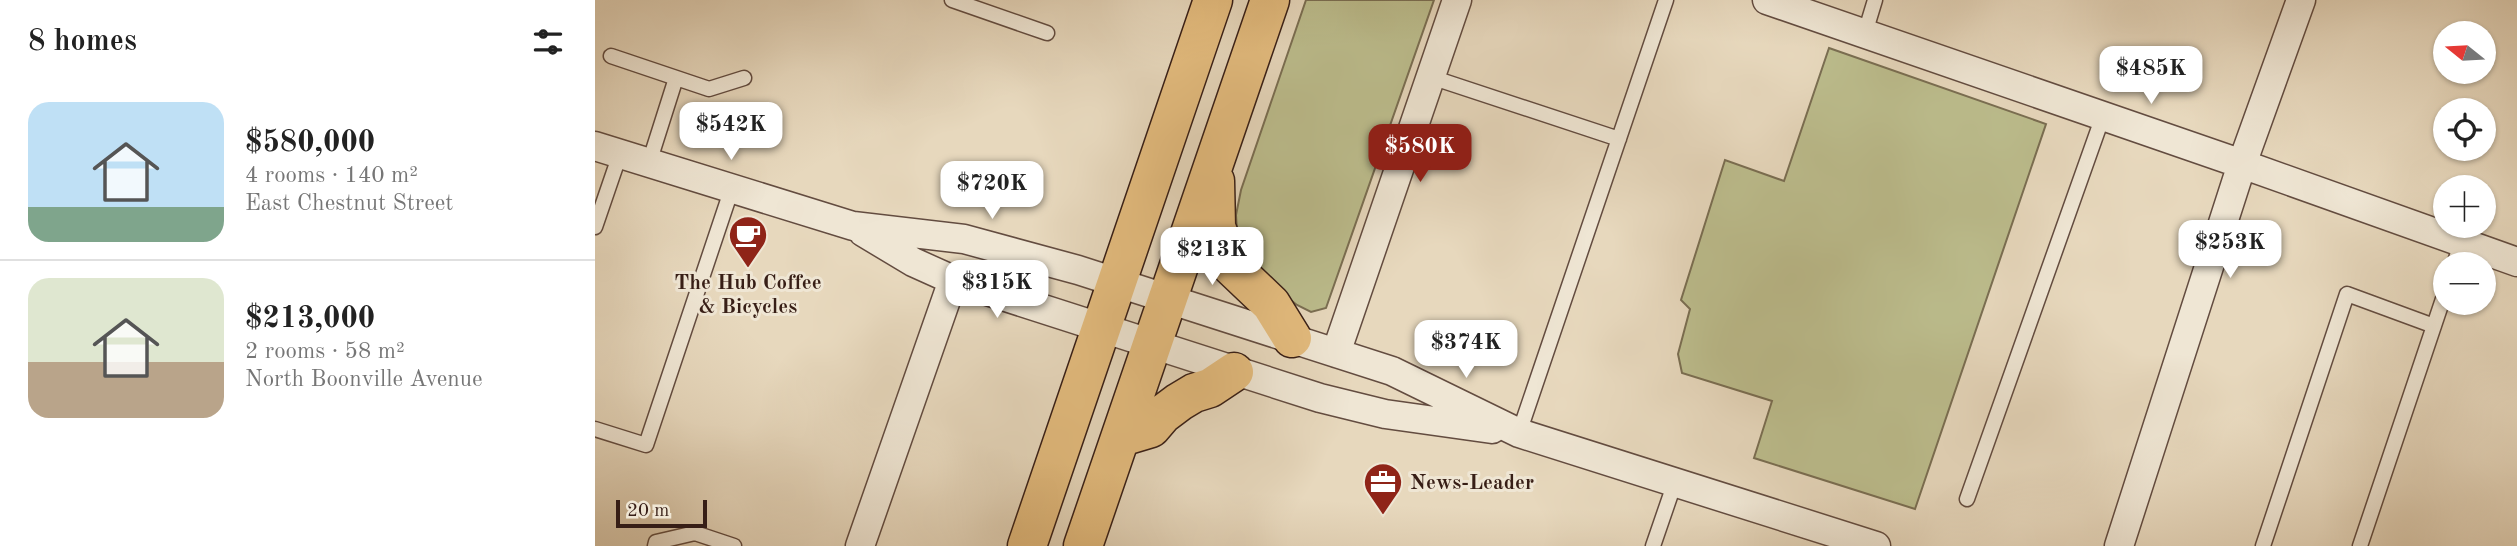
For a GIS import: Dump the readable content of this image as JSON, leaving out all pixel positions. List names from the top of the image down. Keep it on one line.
{"places":{"cafe":["The Hub Coffee & Bicycles"],"office":["News-Leader"]},"scale_bar":"20 m","north":"left","page":{"heading":"8 homes","map_buttons":["+","−"],"price":["$485K","$542K","$580K","$720K","$253K","$213K","$315K","$374K"],"list":[{"name":"$580,000","note":"4 rooms · 140 m² · East Chestnut Street"},{"name":"$213,000","note":"2 rooms · 58 m² · North Boonville Avenue"}],"scale":"20 m"}}
